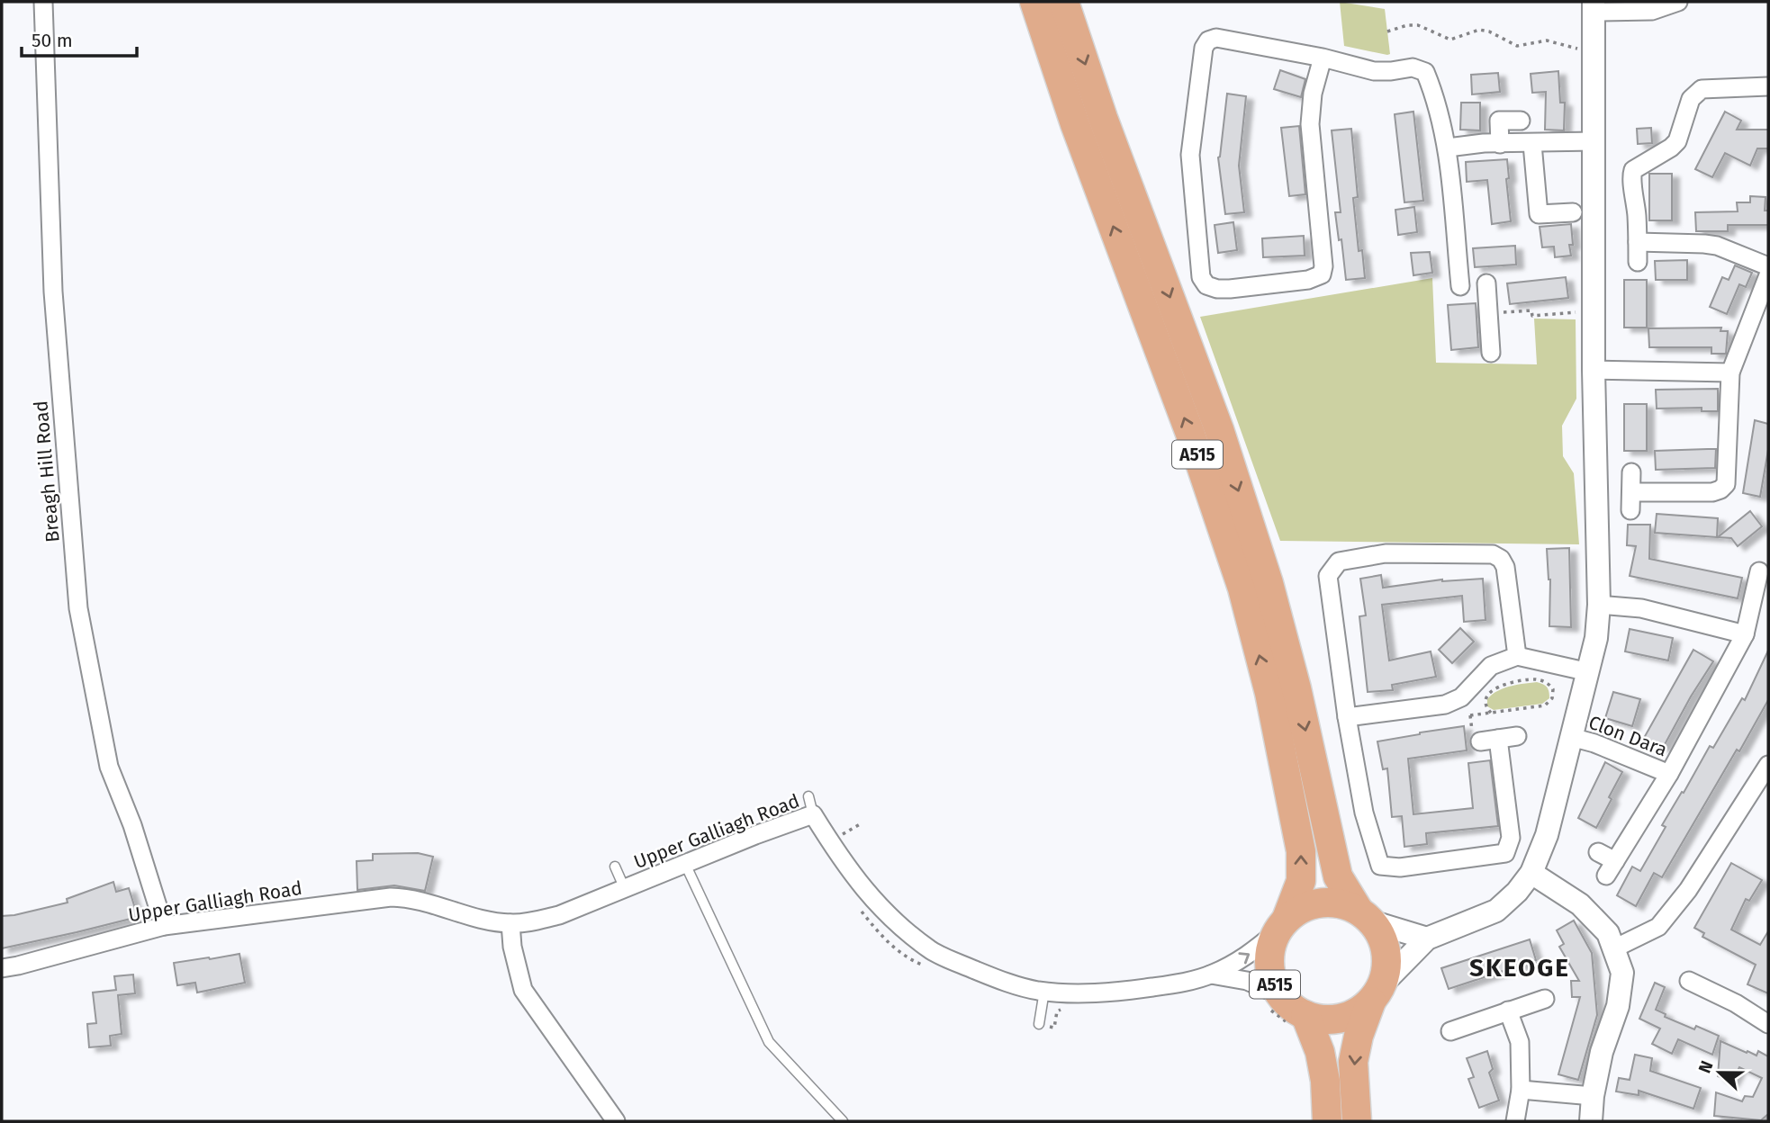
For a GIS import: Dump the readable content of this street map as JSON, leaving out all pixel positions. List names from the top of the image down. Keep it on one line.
{"streets":{"highway":["A515"],"street":["Breagh Hill Road","Clon Dara","Upper Galliagh Road"]},"crossings":[["A515","Upper Galliagh Road"],["Breagh Hill Road","Upper Galliagh Road"]],"districts":["SKEOGE"],"scale_bar":"50 m","north":"left"}
